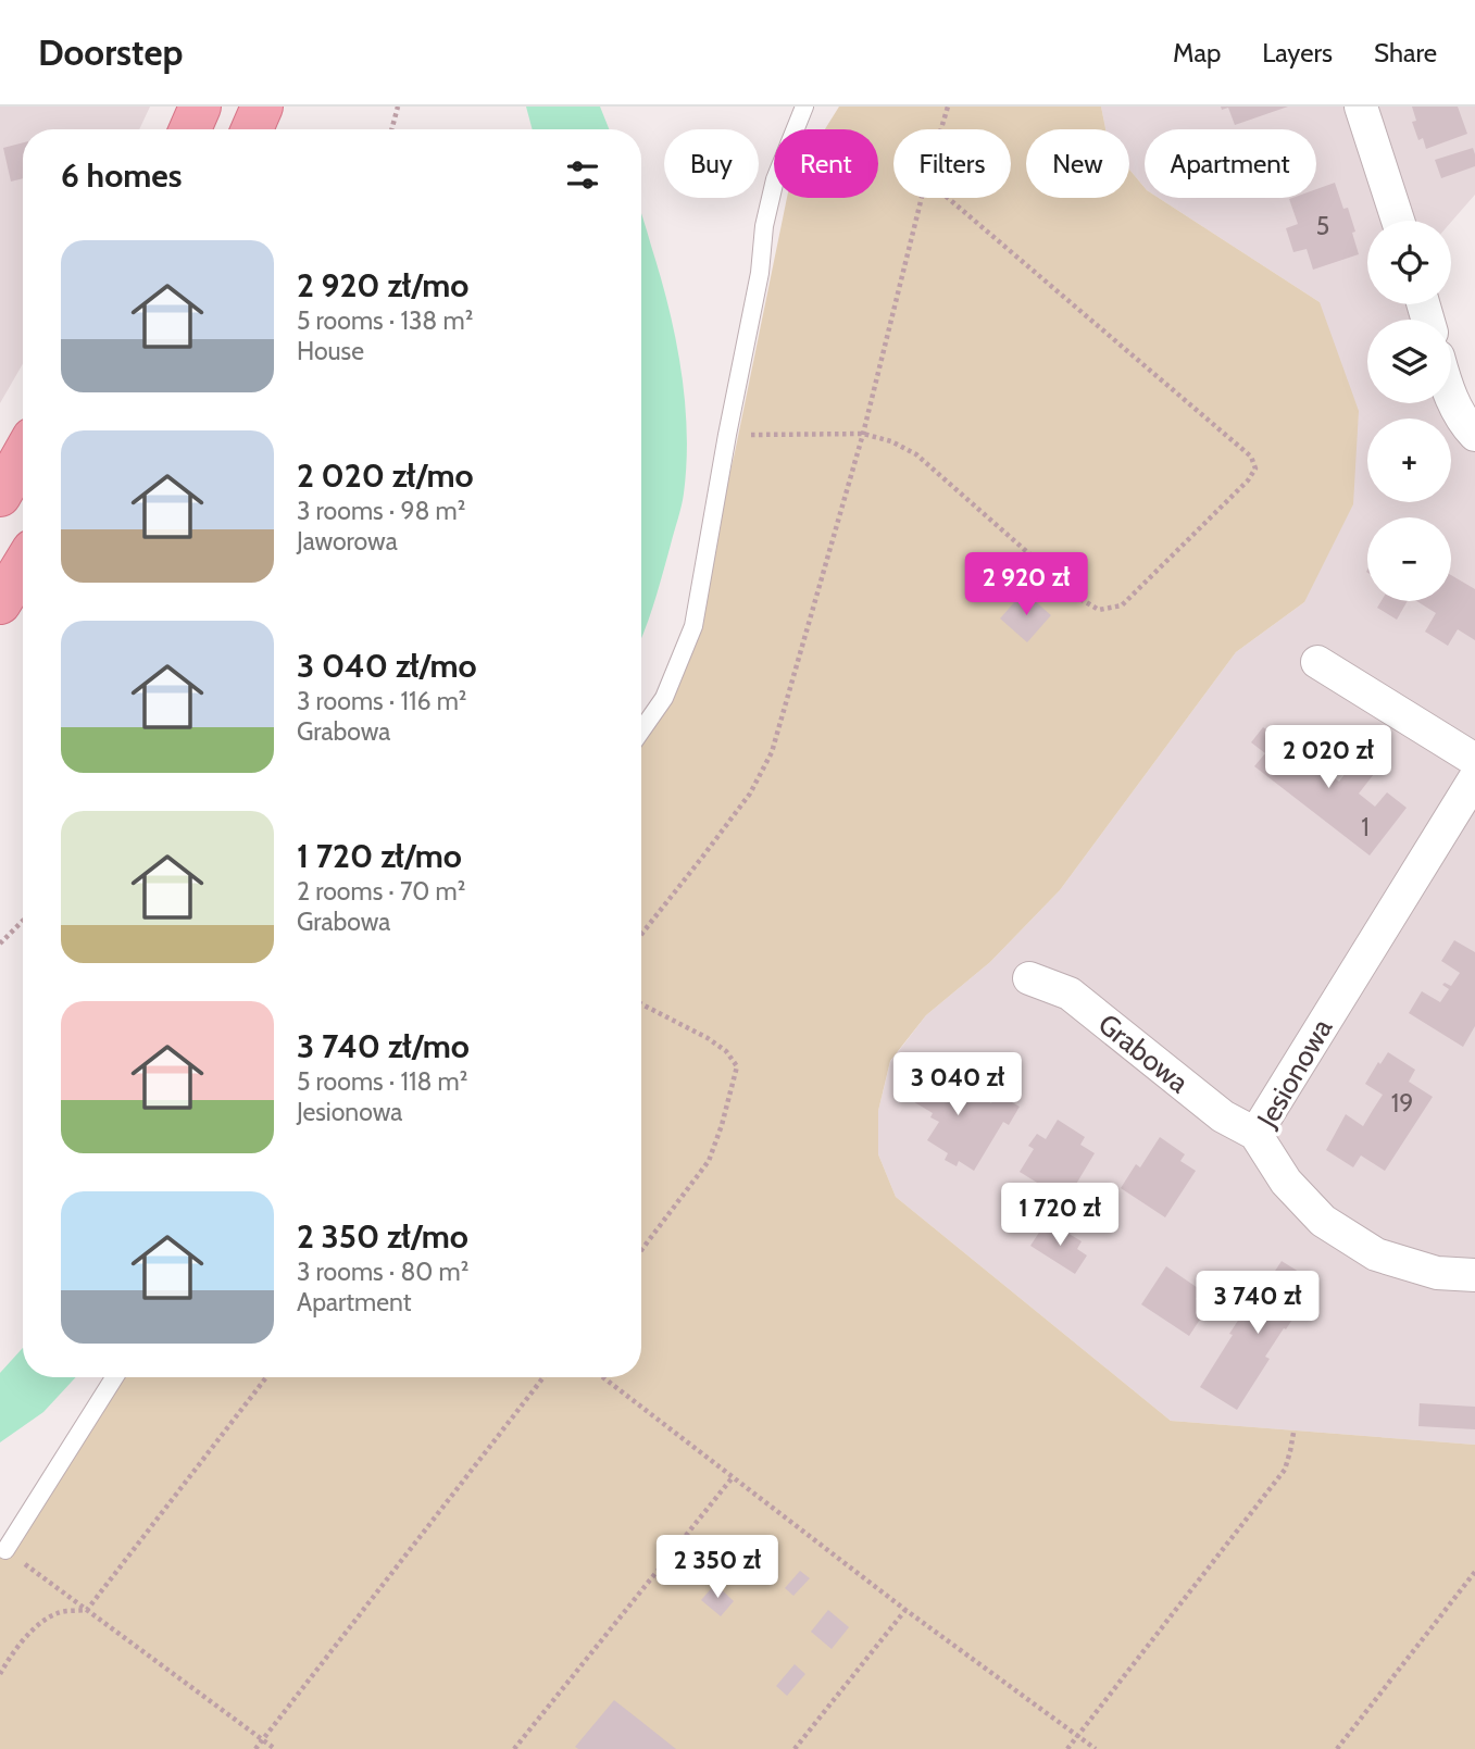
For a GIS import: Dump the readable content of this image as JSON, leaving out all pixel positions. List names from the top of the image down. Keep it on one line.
{"streets":{"street":["Grabowa","Jesionowa"]},"crossings":[["Grabowa","Jesionowa"]],"house_numbers":["5","1","19"],"page":{"header":"Doorstep","nav":["Map","Layers","Share"],"chip":["Buy","Rent","Filters","New","Apartment"],"heading":"6 homes","map_buttons":["+","−"],"list":[{"name":"2 920 zł/mo","note":"5 rooms · 138 m² · House"},{"name":"2 020 zł/mo","note":"3 rooms · 98 m² · Jaworowa"},{"name":"3 040 zł/mo","note":"3 rooms · 116 m² · Grabowa"},{"name":"1 720 zł/mo","note":"2 rooms · 70 m² · Grabowa"},{"name":"3 740 zł/mo","note":"5 rooms · 118 m² · Jesionowa"},{"name":"2 350 zł/mo","note":"3 rooms · 80 m² · Apartment"}],"price":["2 920 zł","2 020 zł","3 040 zł","1 720 zł","3 740 zł","2 350 zł"]}}
